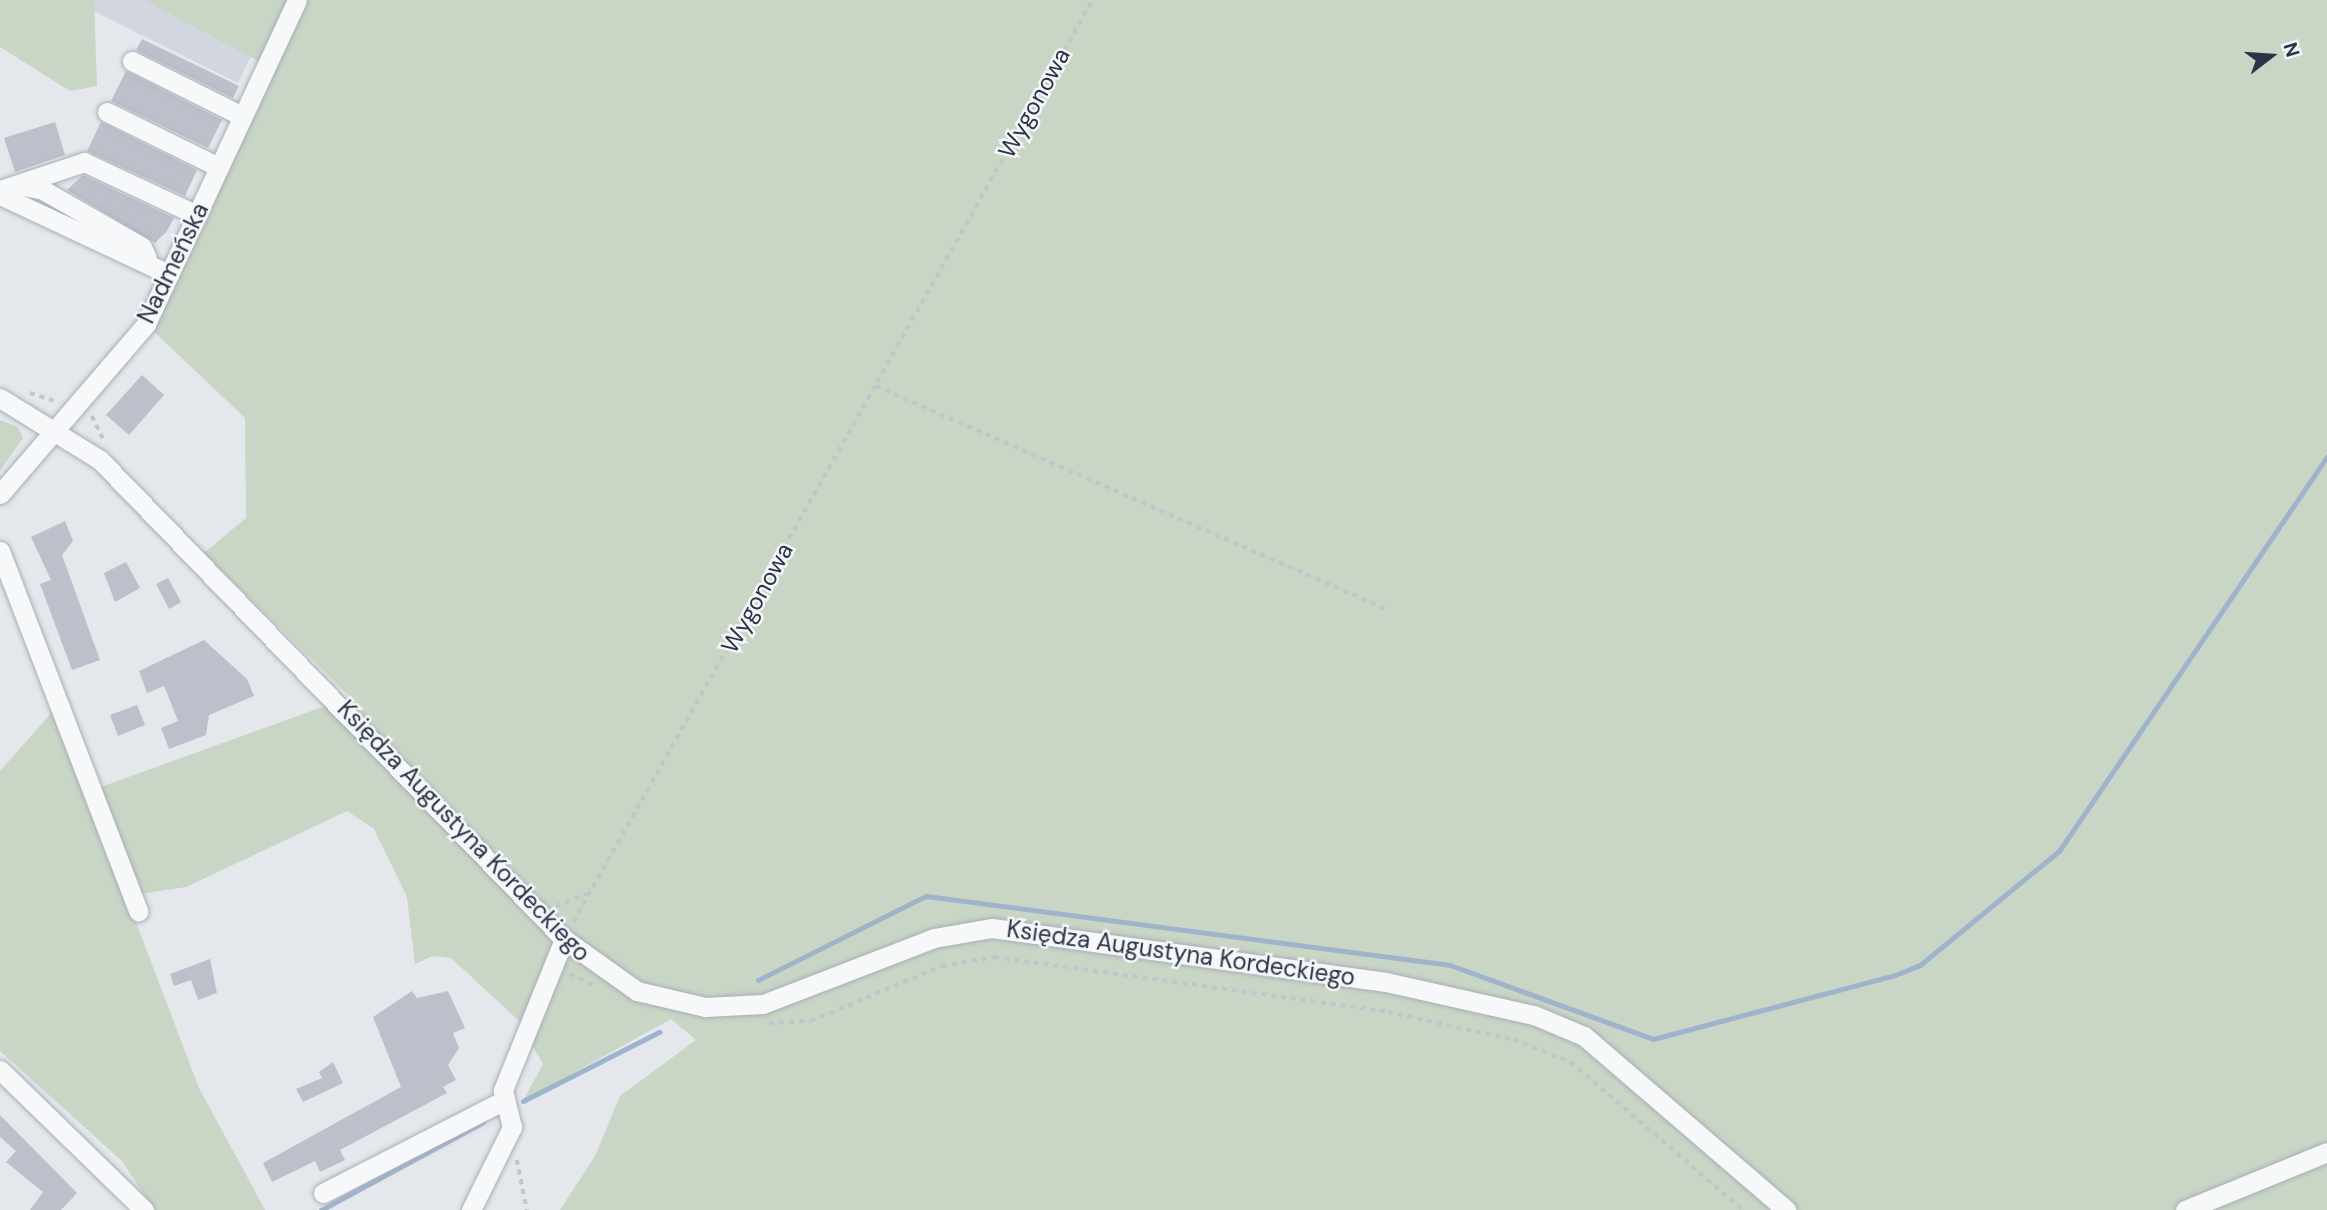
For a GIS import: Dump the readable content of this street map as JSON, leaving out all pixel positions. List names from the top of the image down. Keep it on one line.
{"streets":{"street":["Nadmeńska","Księdza Augustyna Kordeckiego"],"path":["Wygonowa"]},"crossings":[["Wygonowa","Księdza Augustyna Kordeckiego"],["Nadmeńska","Księdza Augustyna Kordeckiego"]],"north":"right"}
